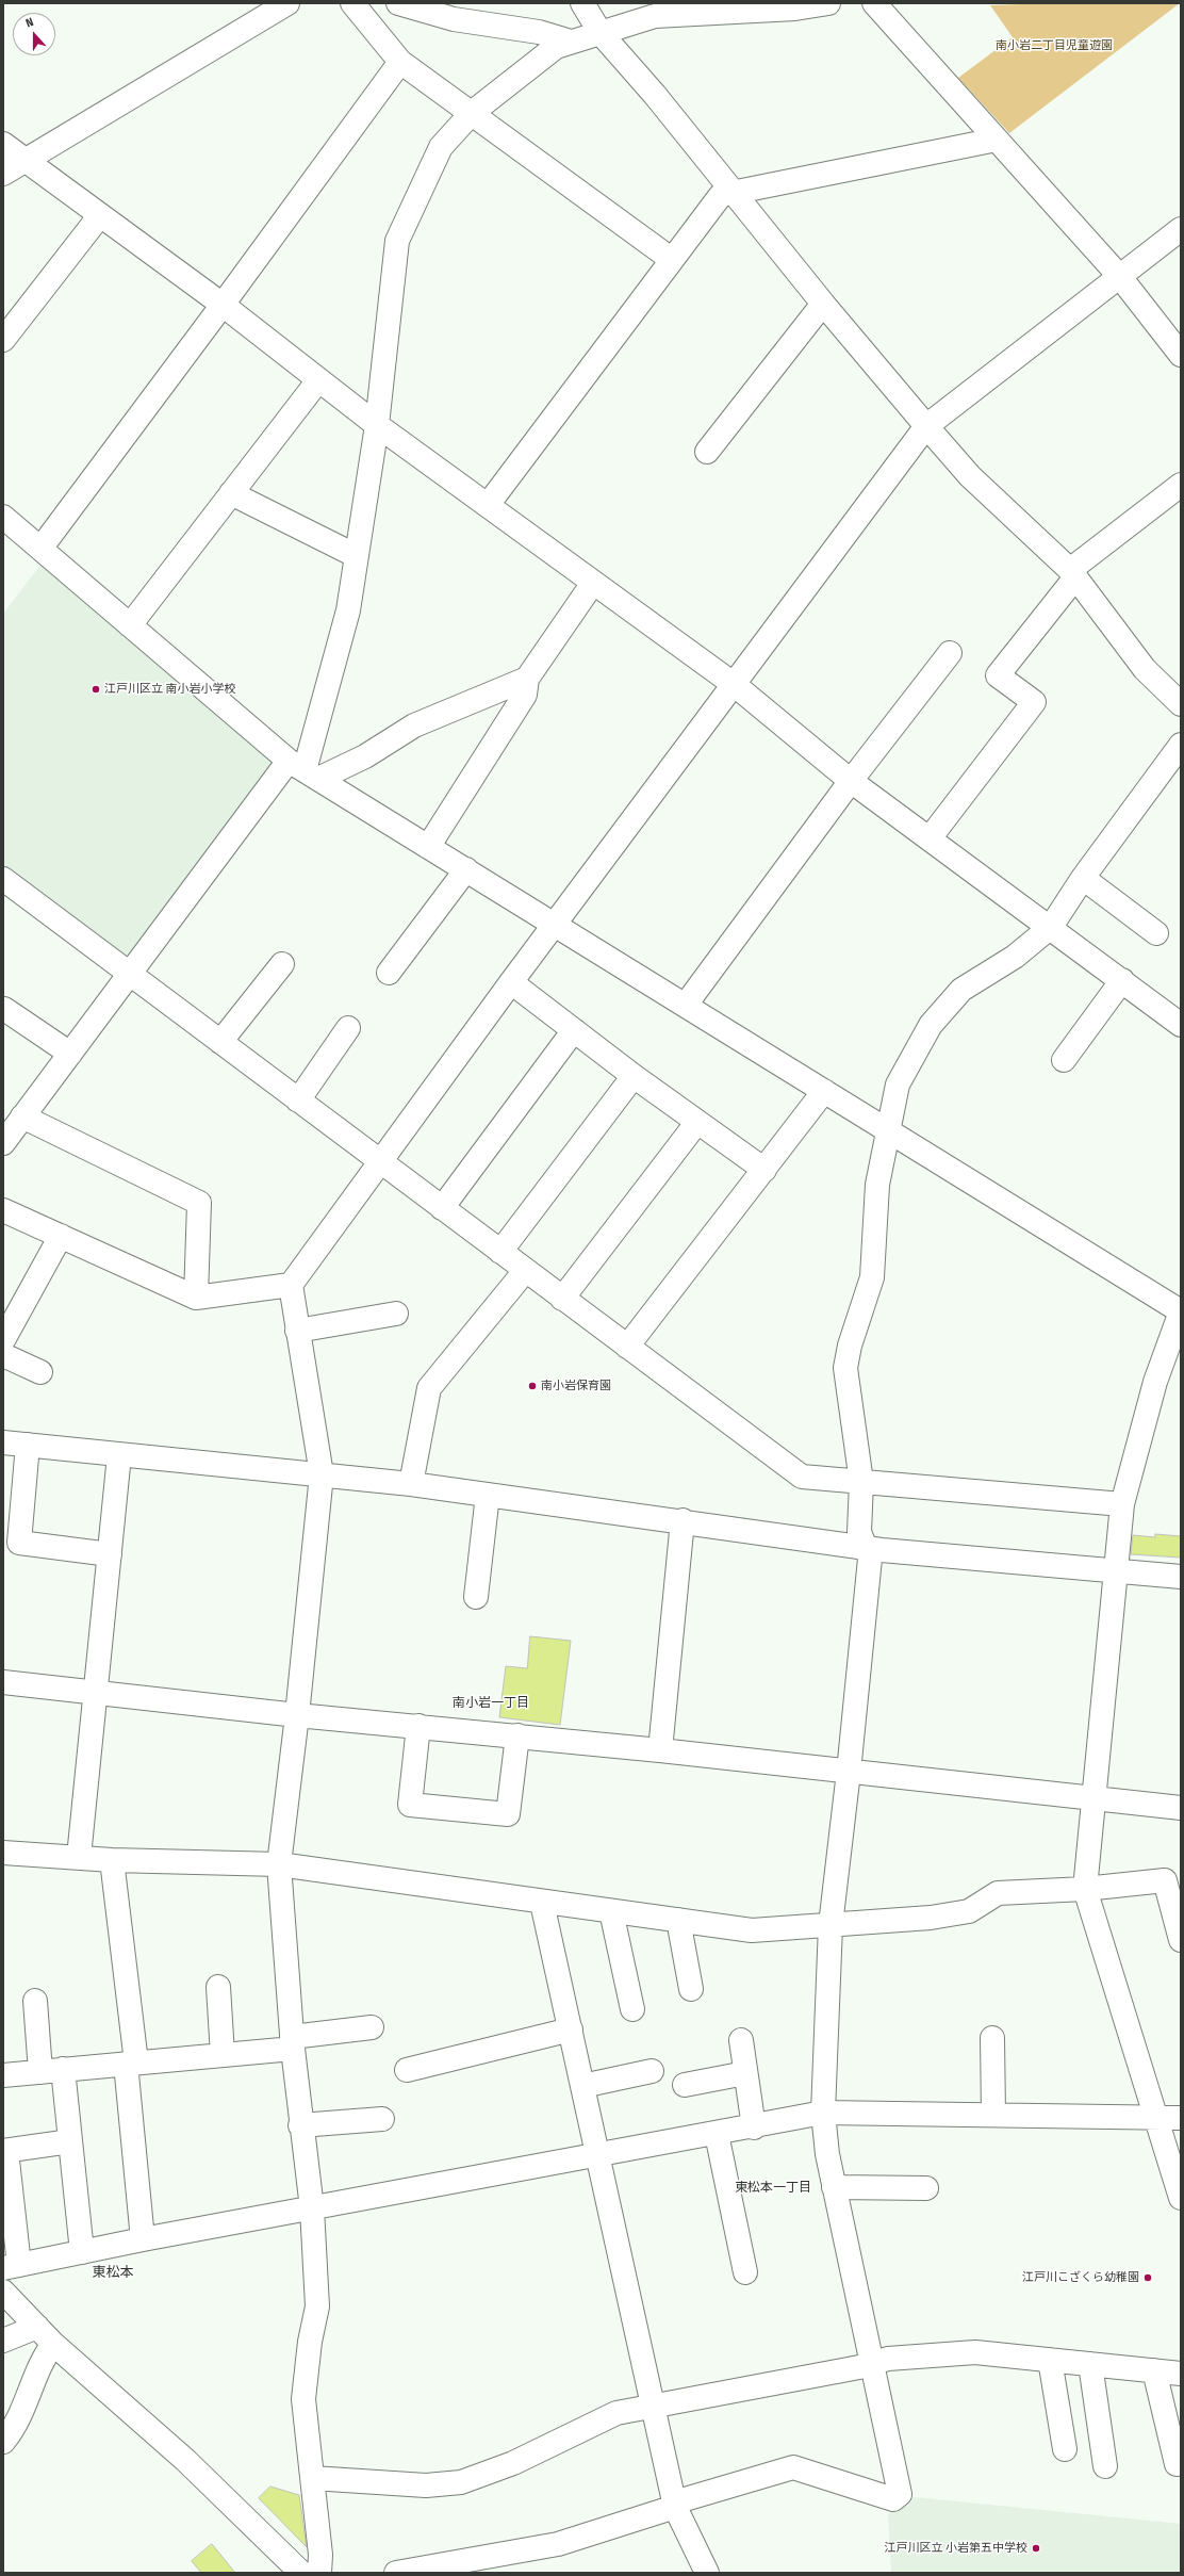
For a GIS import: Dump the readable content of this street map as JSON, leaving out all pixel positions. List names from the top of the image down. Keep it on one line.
{"districts":["南小岩一丁目","東松本一丁目","東松本"],"parks":["南小岩二丁目児童遊園"],"places":["江戸川区立 南小岩小学校","南小岩保育園","江戸川こざくら幼稚園","江戸川区立 小岩第五中学校"],"north":"top"}
